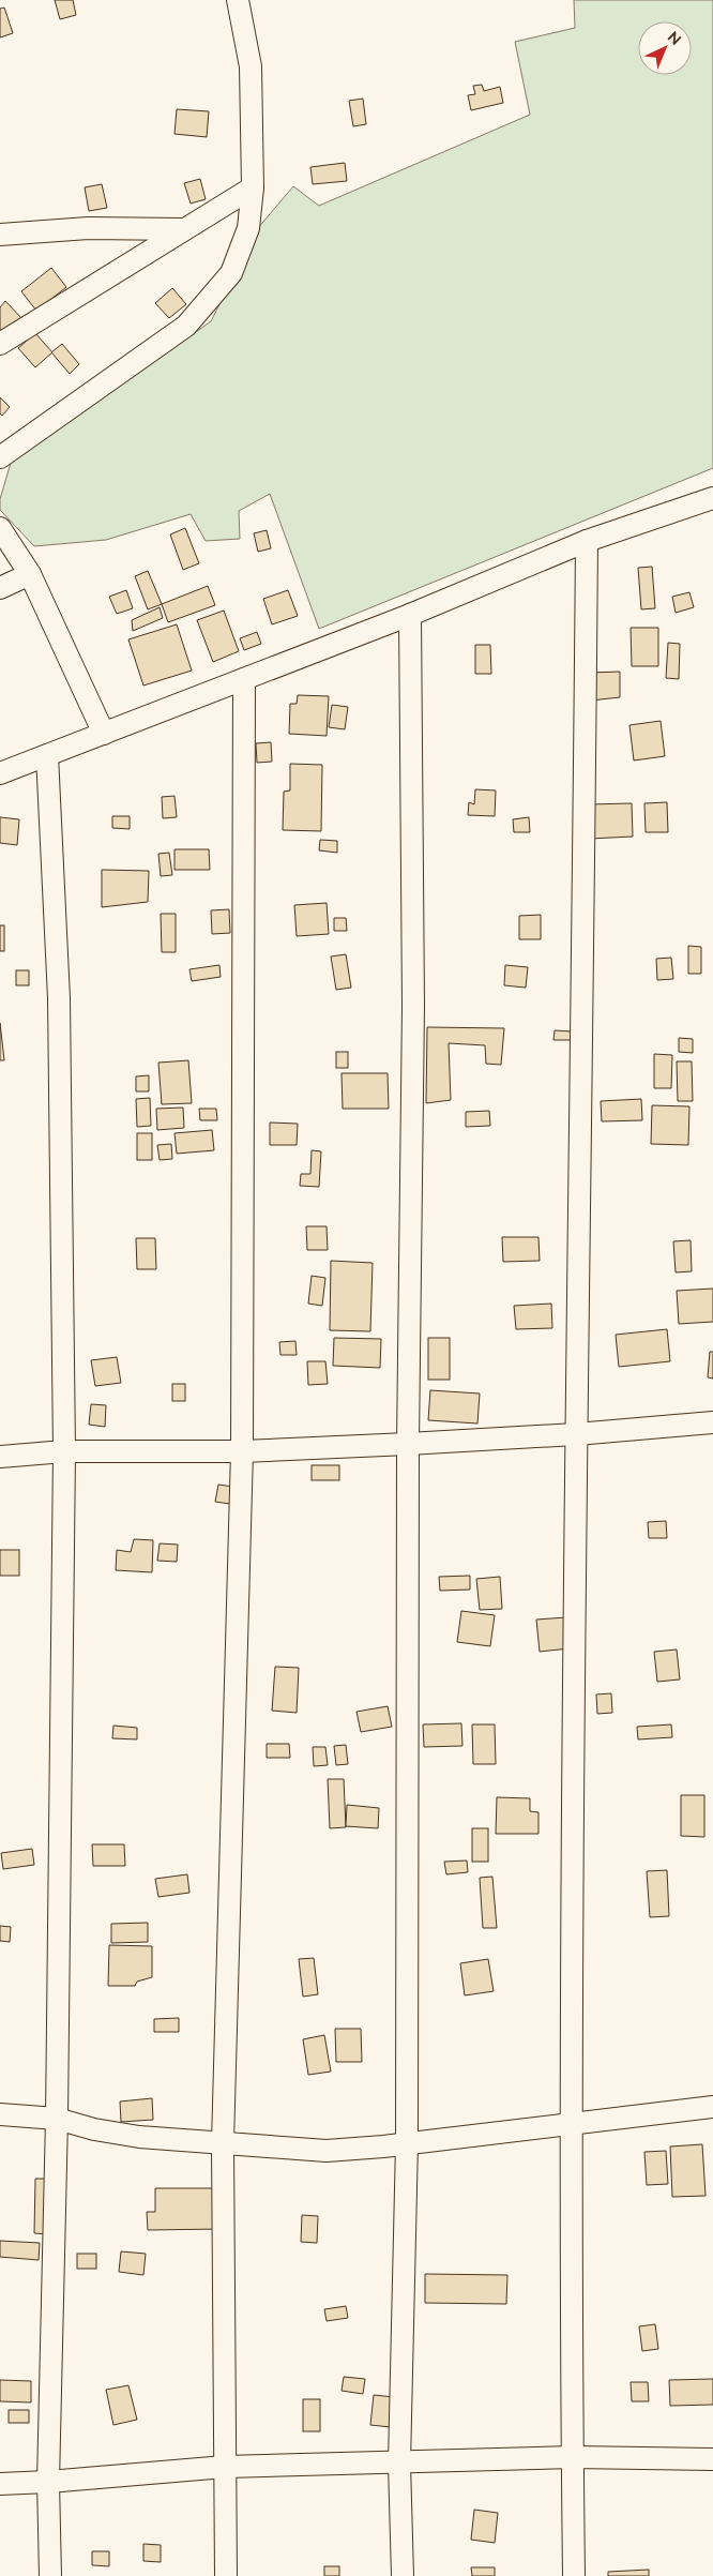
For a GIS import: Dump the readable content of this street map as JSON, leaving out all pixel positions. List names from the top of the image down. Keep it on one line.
{"north":"top right"}
